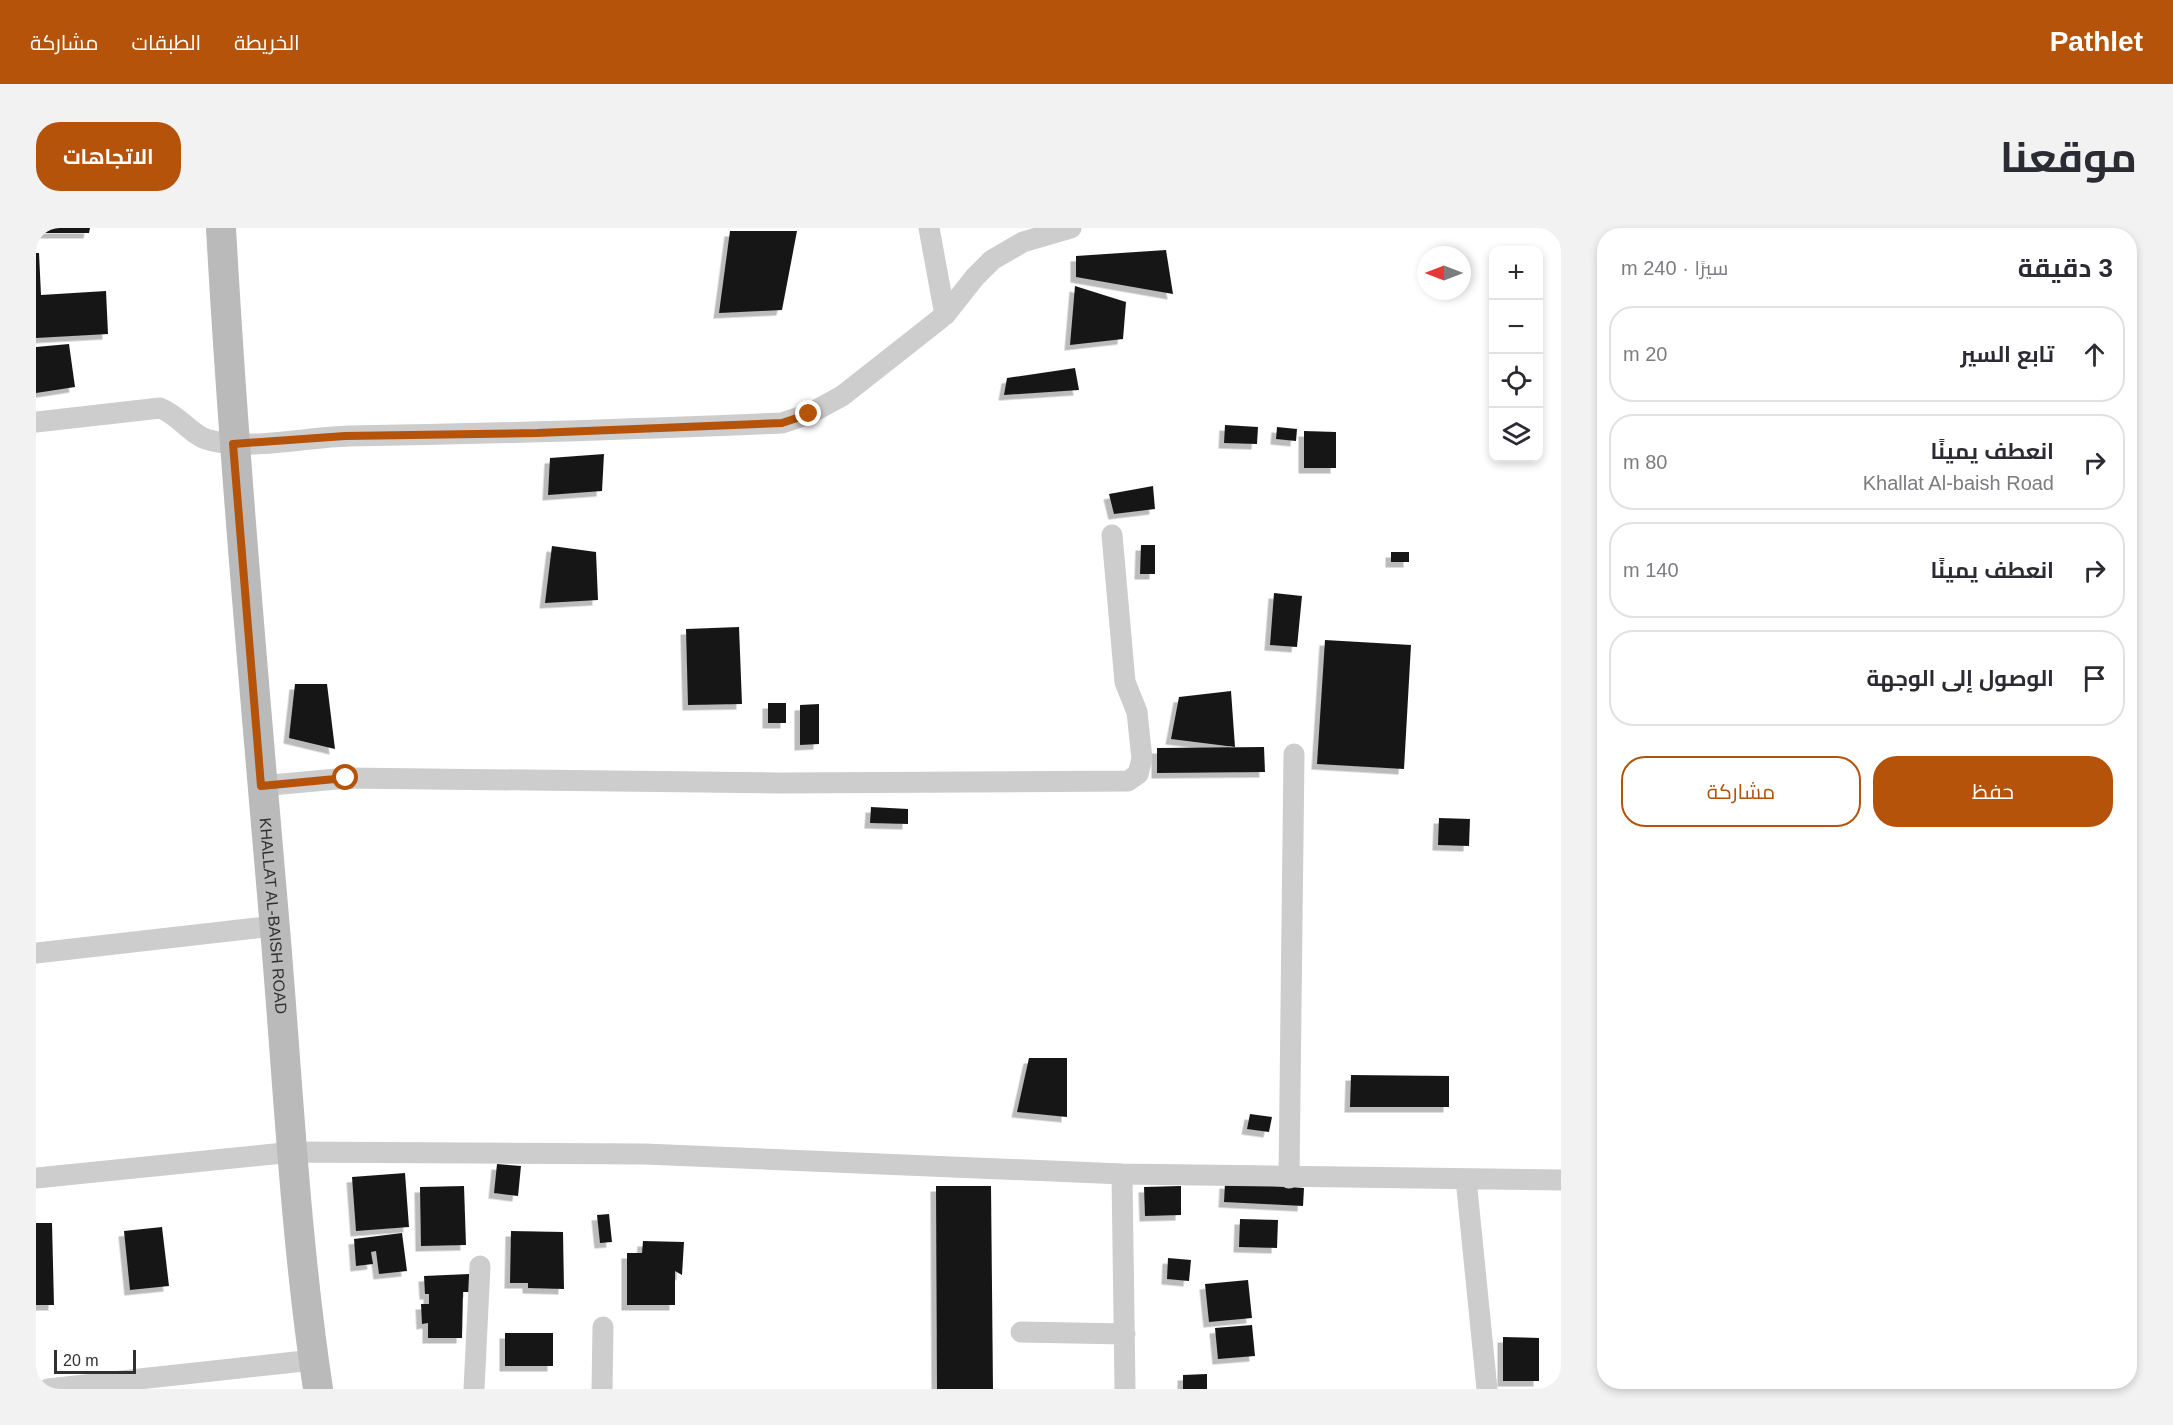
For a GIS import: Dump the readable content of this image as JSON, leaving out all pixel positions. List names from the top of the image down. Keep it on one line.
{"streets":{"street":["KHALLAT AL-BAISH ROAD"]},"scale_bar":"20 m","north":"left","page":{"header":"Pathlet","nav":["الخريطة","الطبقات","مشاركة"],"title":"موقعنا","buttons":["الاتجاهات",["حفظ","مشاركة"]],"heading":["3 دقيقة","سيرًا · 240 m"],"map_buttons":["+","−"],"list":[["تابع السير","20 m"],["انعطف يمينًا","Khallat Al-baish Road","80 m"],["انعطف يمينًا","140 m"],"الوصول إلى الوجهة"],"scale":"20 m"}}
